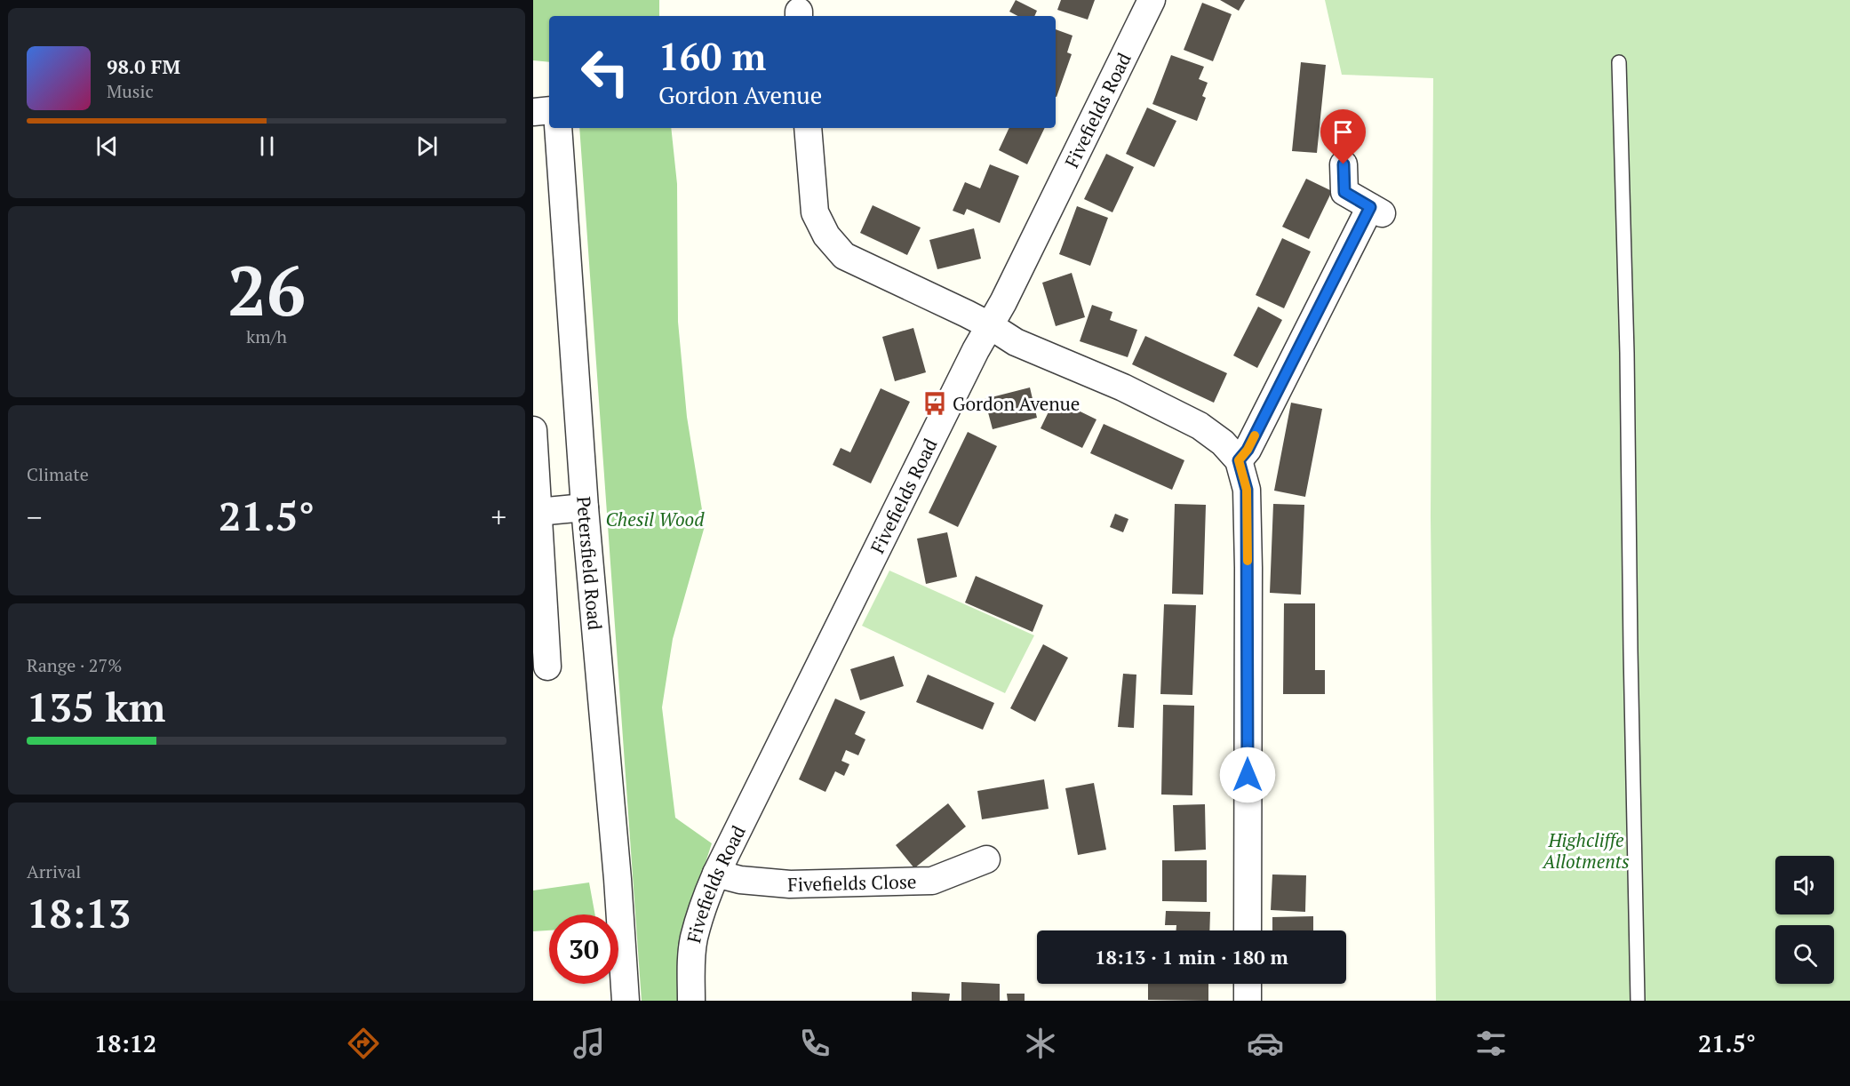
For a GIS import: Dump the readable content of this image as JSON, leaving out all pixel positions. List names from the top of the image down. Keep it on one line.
{"streets":{"street":["Fivefields Road","Petersfield Road","Fivefields Close"]},"crossings":[["Fivefields Road","Fivefields Close"]],"parks":["Chesil Wood","Highcliffe Allotments"],"places":{"bus stop":["Gordon Avenue"]},"page":{"turn":["160 m","Gordon Avenue"],"song":["98.0 FM","Music"],"tile":[["26","km/h"],"Climate",["Range · 27%","135 km"],["Arrival","18:13"]],"heat":["−","21.5°","+"],"limit":"30","trip":"18:13 · 1 min · 180 m","tabs":["18:12","21.5°"]}}
